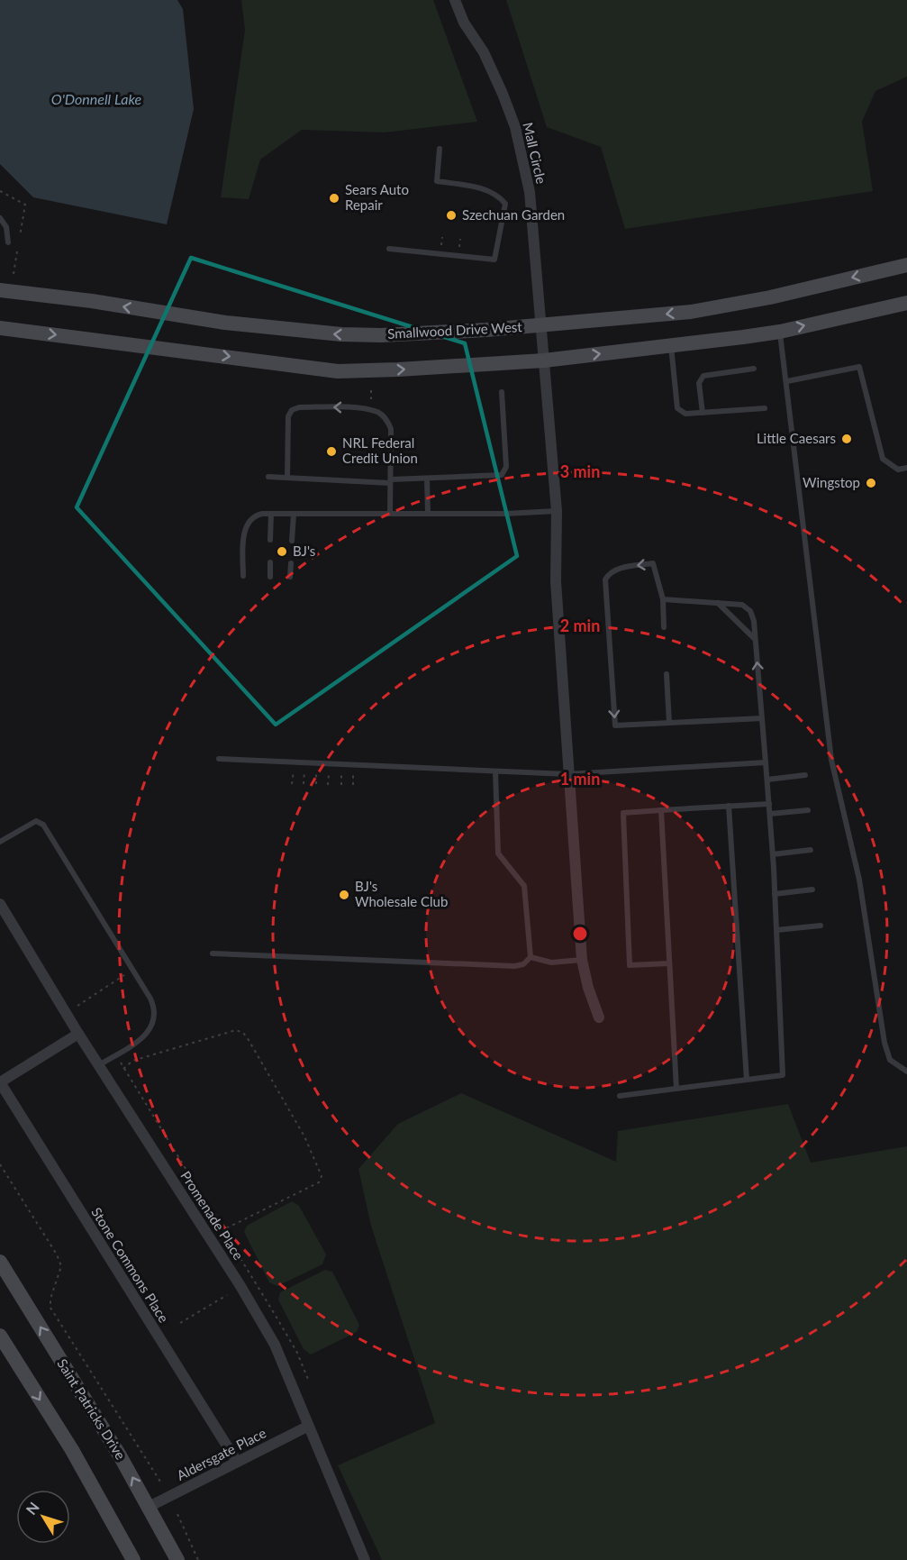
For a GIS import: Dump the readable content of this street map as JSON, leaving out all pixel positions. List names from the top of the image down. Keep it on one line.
{"streets":{"main road":["Smallwood Drive West","Saint Patricks Drive"],"street":["Mall Circle","Promenade Place","Stone Commons Place","Aldersgate Place"]},"crossings":[["Mall Circle","Smallwood Drive West"],["Promenade Place","Aldersgate Place"],["Stone Commons Place","Aldersgate Place"],["Saint Patricks Drive","Aldersgate Place"]],"water":["O'Donnell Lake"],"places":["Sears Auto Repair","Szechuan Garden","Little Caesars","NRL Federal Credit Union","Wingstop","BJ's","BJ's Wholesale Club"],"north":"top left","rings":["3 min","2 min","1 min"]}
